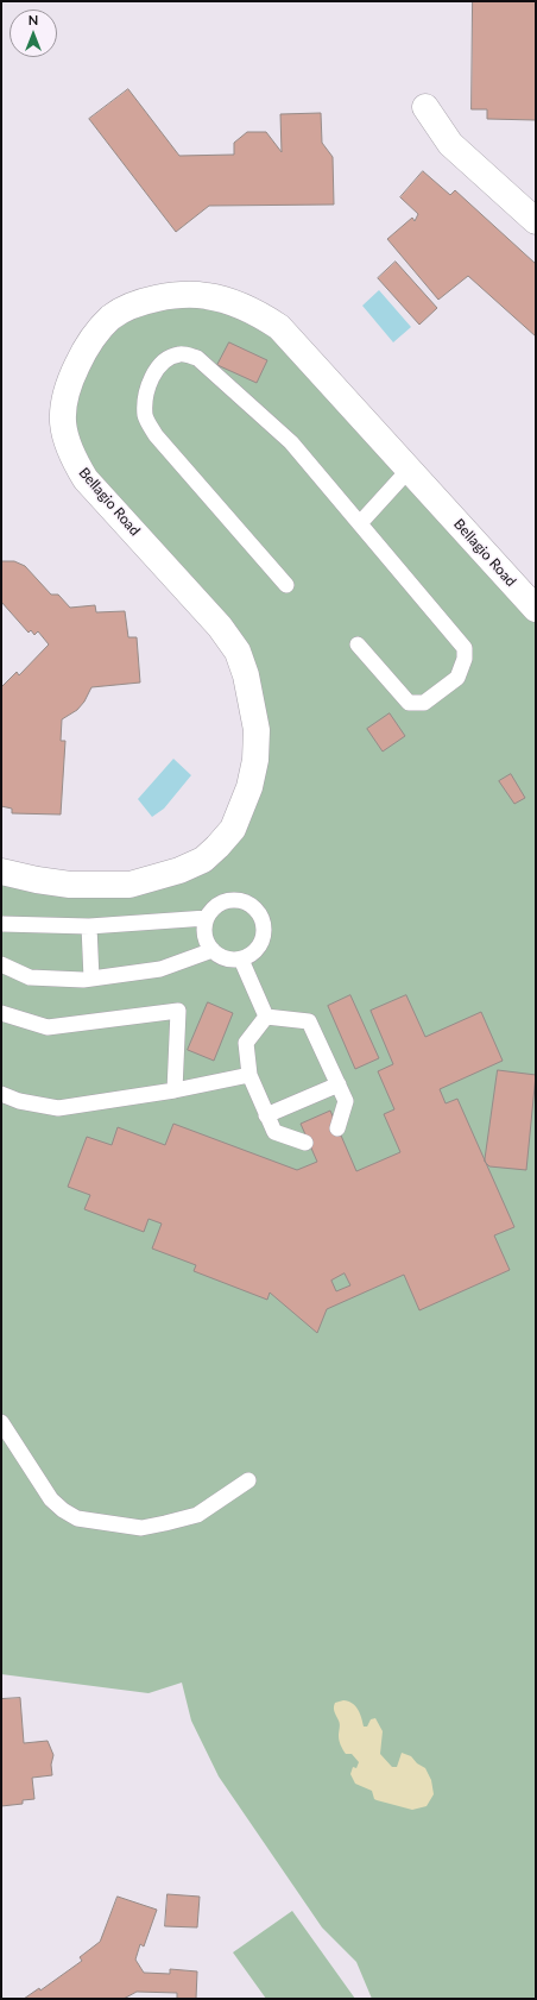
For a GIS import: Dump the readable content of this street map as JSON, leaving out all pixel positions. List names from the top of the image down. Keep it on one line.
{"streets":{"street":["Bellagio Road"]},"north":"top"}
